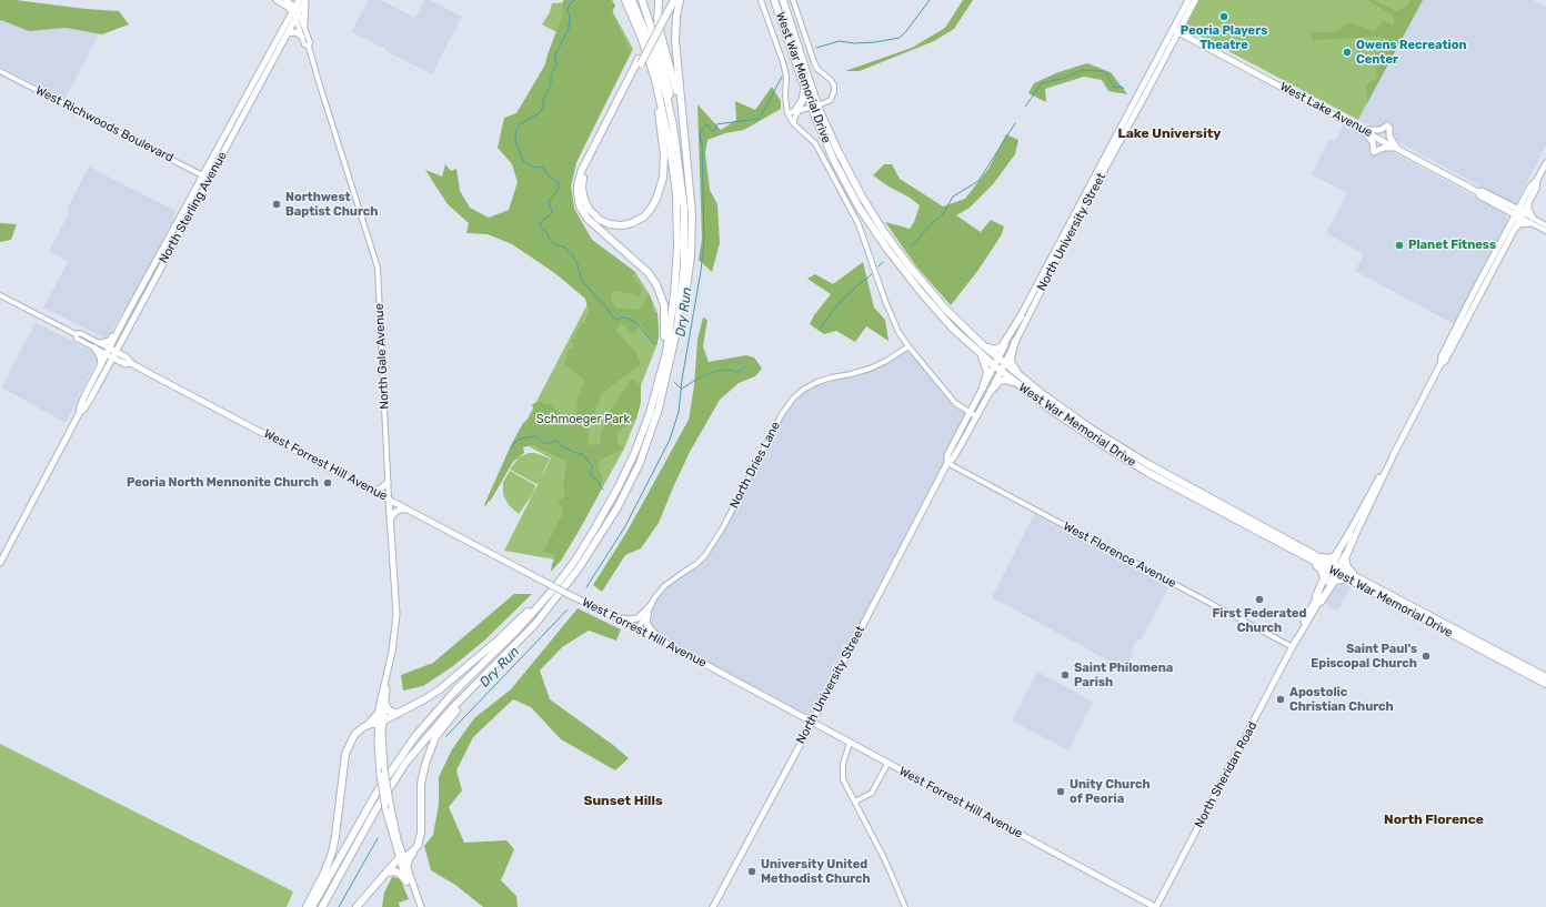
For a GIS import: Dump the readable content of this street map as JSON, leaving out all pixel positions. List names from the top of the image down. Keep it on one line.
{"streets":{"highway":["West War Memorial Drive"],"main road":["West Lake Avenue","North Sterling Avenue","North University Street","North Gale Avenue","West Forrest Hill Avenue","North Sheridan Road"],"street":["West Richwoods Boulevard","North Dries Lane","West Florence Avenue"]},"crossings":[["West War Memorial Drive","North University Street"],["West War Memorial Drive","North Sheridan Road"],["West Lake Avenue","North University Street"],["West Lake Avenue","North Sheridan Road"],["West Richwoods Boulevard","North Sterling Avenue"],["North Sterling Avenue","North Gale Avenue"],["North Sterling Avenue","West Forrest Hill Avenue"],["North University Street","West Forrest Hill Avenue"],["North University Street","West Florence Avenue"],["North Gale Avenue","West Forrest Hill Avenue"],["West Forrest Hill Avenue","North Dries Lane"],["West Forrest Hill Avenue","North Sheridan Road"],["West Florence Avenue","North Sheridan Road"]],"districts":["Lake University","Sunset Hills","North Florence"],"water":["Dry Run"],"parks":["Schmoeger Park"],"places":["Peoria Players Theatre","Owens Recreation Center","Northwest Baptist Church","Planet Fitness","Peoria North Mennonite Church","First Federated Church","Saint Paul's Episcopal Church","Saint Philomena Parish","Apostolic Christian Church","Unity Church of Peoria","University United Methodist Church"]}
